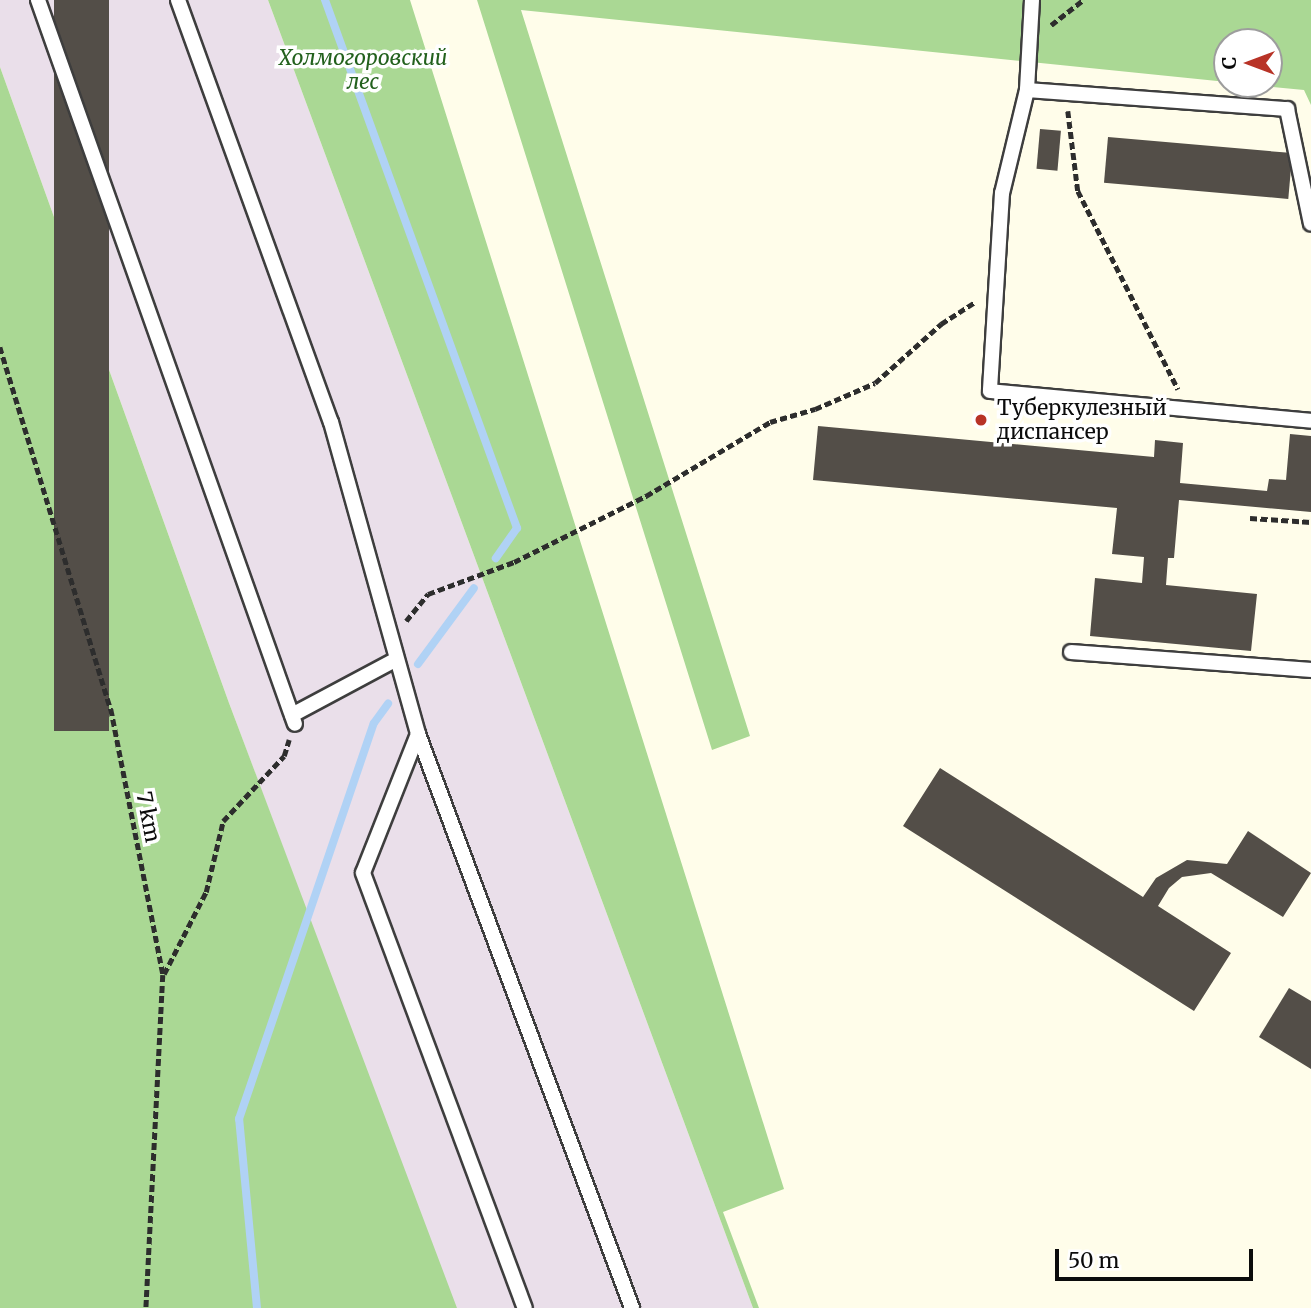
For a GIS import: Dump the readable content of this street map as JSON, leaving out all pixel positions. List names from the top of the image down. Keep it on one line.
{"streets":{"path":["7 km"]},"parks":["Холмогоровский лес"],"places":["Туберкулезный диспансер"],"scale_bar":"50 m","north":"left"}
